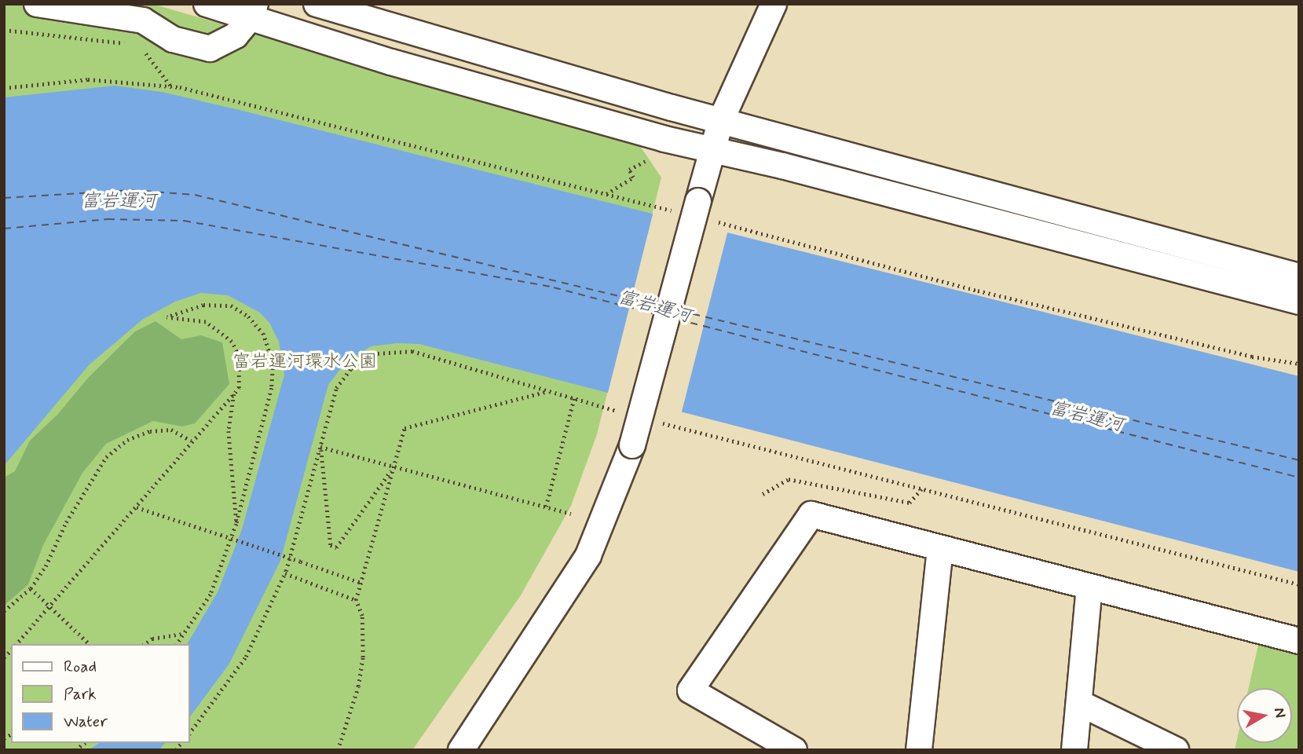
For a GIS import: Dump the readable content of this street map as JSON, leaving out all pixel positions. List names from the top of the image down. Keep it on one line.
{"water":["富岩運河"],"parks":["富岩運河環水公園"],"legend":["Road","Park","Water"],"north":"right"}
